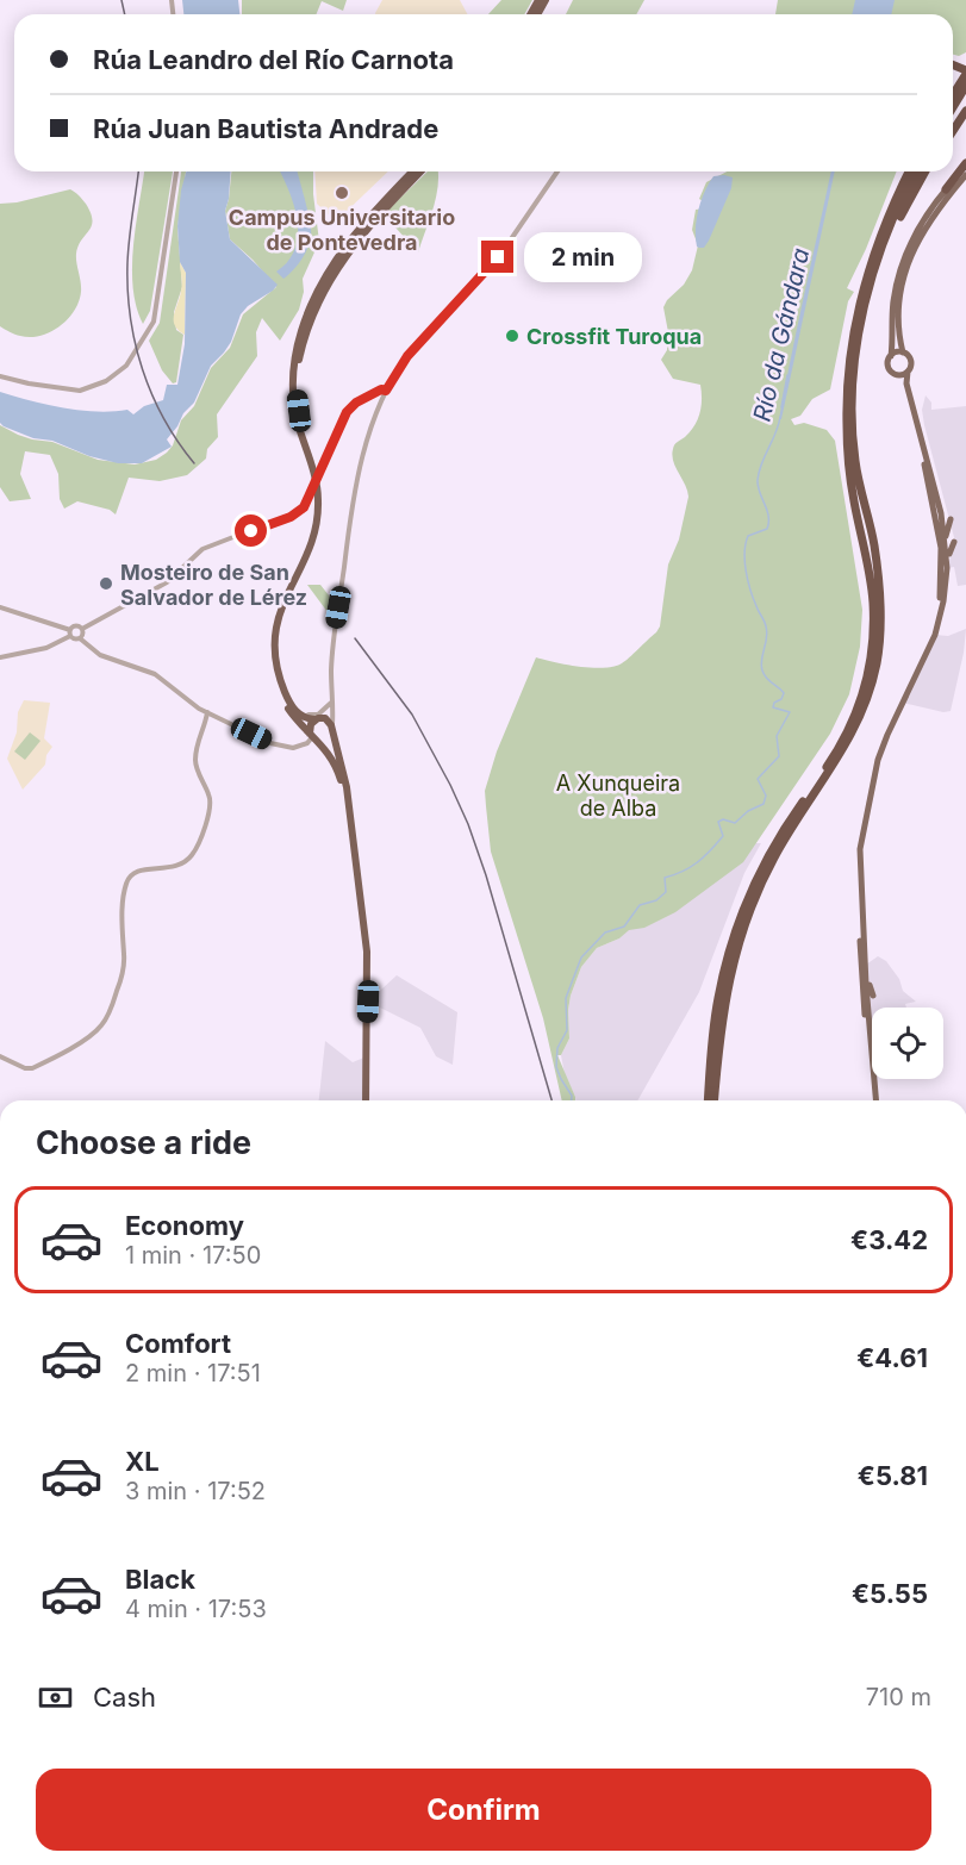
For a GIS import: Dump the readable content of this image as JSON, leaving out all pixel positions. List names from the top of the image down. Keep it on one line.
{"water":["Río da Gándara"],"parks":["A Xunqueira de Alba"],"places":["Campus Universitario de Pontevedra","Crossfit Turoqua","Mosteiro de San Salvador de Lérez"],"page":{"banner":["Rúa Leandro del Río Carnota","Rúa Juan Bautista Andrade"],"bubble":"2 min","heading":"Choose a ride","list":[{"name":"Economy","note":"1 min · 17:50","value":"€3.42"},{"name":"Comfort","note":"2 min · 17:51","value":"€4.61"},{"name":"XL","note":"3 min · 17:52","value":"€5.81"},{"name":"Black","note":"4 min · 17:53","value":"€5.55"}],"pay":["Cash","710 m"],"buttons":"Confirm"}}
